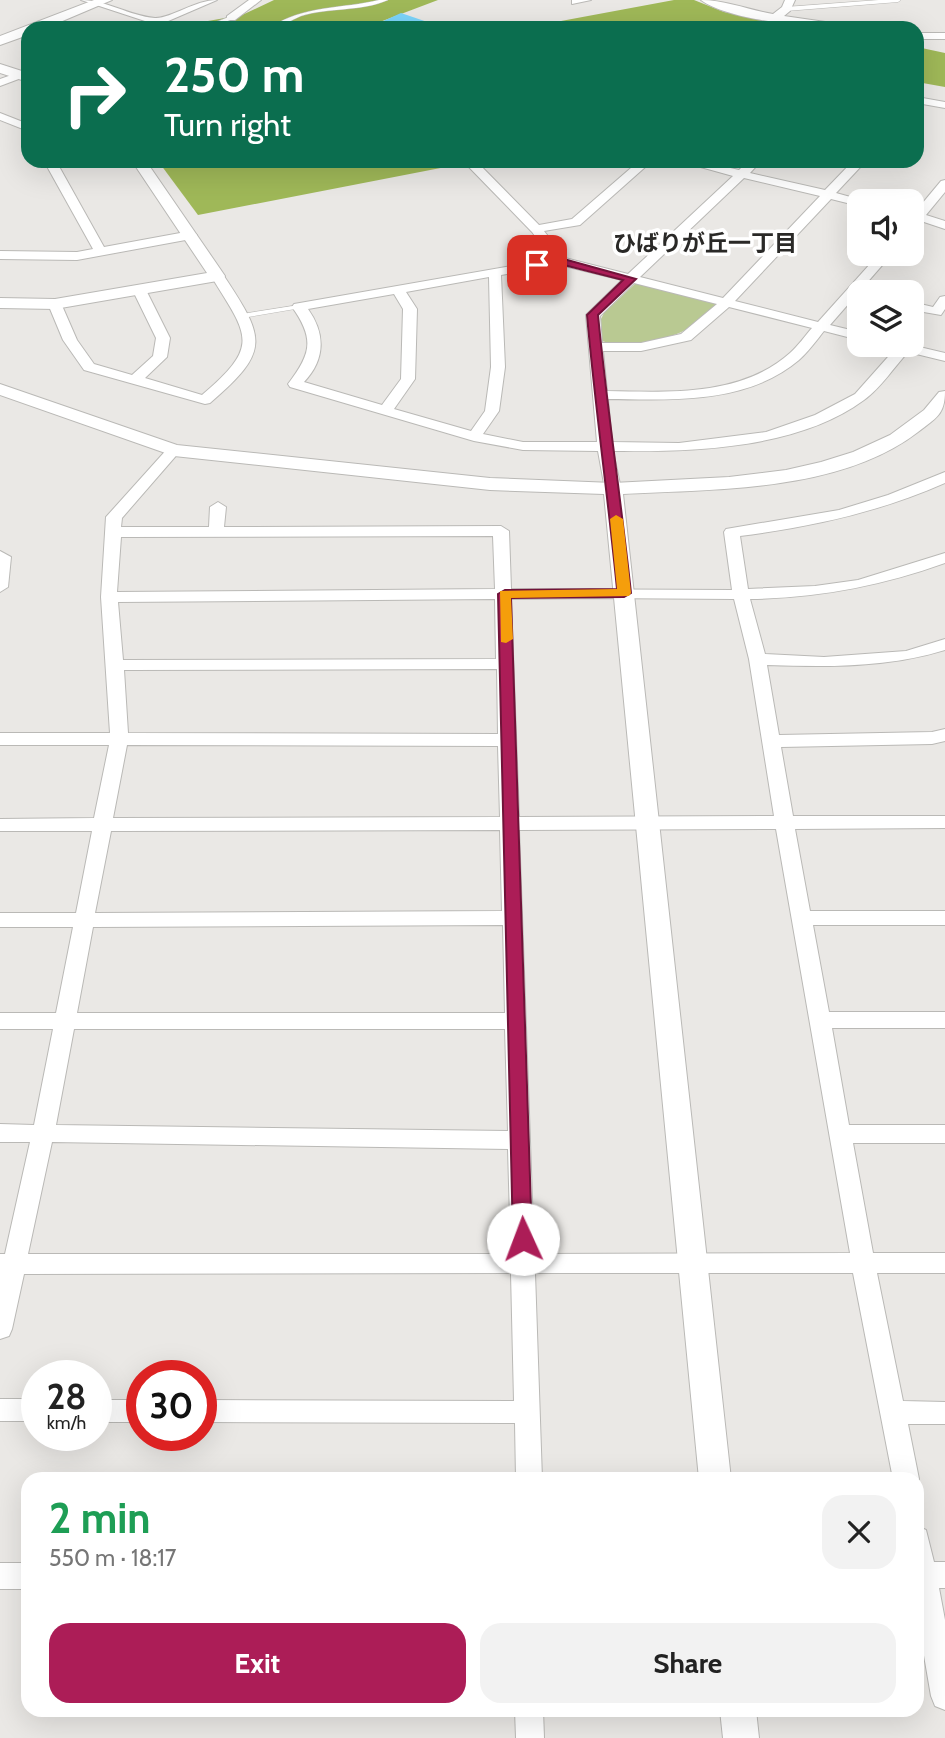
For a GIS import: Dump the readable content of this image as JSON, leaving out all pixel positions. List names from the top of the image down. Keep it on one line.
{"districts":["ひばりが丘一丁目"],"page":{"turn":["250 m","Turn right"],"speed":"28 km/h","limit":"30","heading":["2 min","550 m · 18:17"],"buttons":["Exit","Share"]}}
